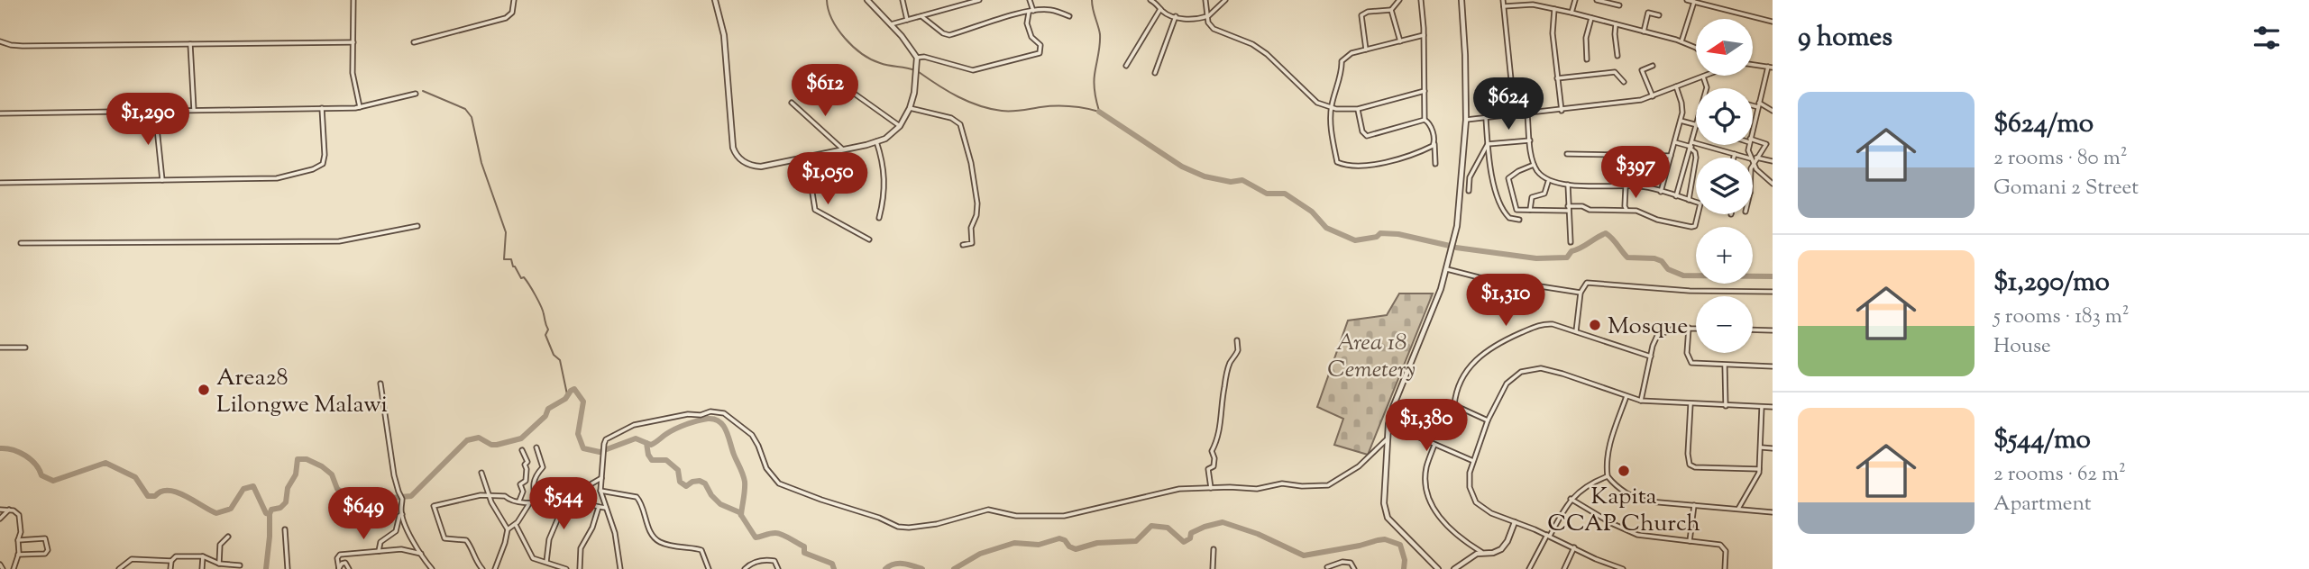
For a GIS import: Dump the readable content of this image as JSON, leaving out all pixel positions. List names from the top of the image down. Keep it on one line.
{"parks":["Area 18 Cemetery"],"places":["Mosque","Area28 Lilongwe Malawi","Kapita CCAP Church"],"north":"left","page":{"heading":"9 homes","map_buttons":["+","−"],"price":["$612","$624","$1,290","$397","$1,050","$1,310","$1,380","$544","$649"],"list":[{"name":"$624/mo","note":"2 rooms · 80 m² · Gomani 2 Street"},{"name":"$1,290/mo","note":"5 rooms · 183 m² · House"},{"name":"$544/mo","note":"2 rooms · 62 m² · Apartment"}]}}
